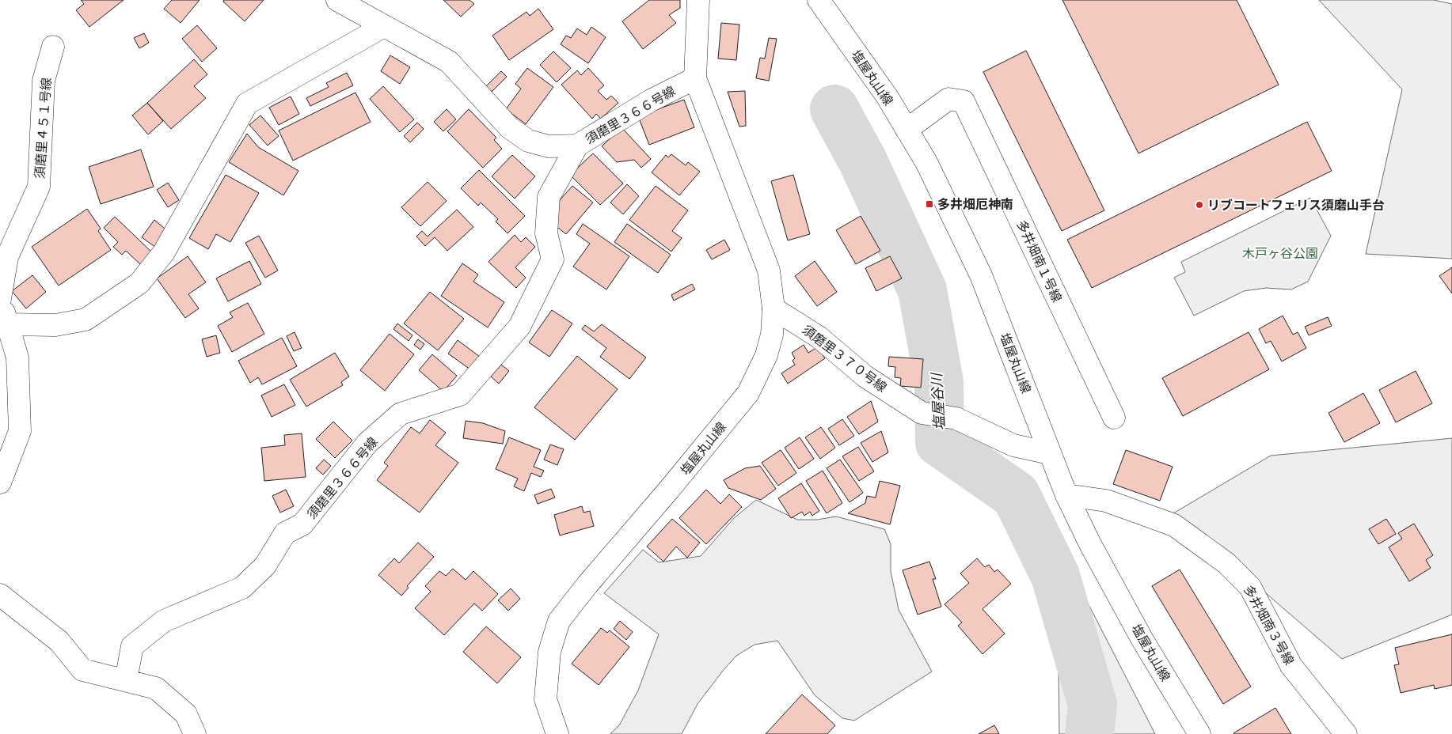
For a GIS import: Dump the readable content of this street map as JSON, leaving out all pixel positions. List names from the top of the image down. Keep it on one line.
{"streets":{"street":["塩屋丸山線","須磨里３６６号線","須磨里４５１号線","多井畑南１号線","須磨里３７０号線","多井畑南３号線"]},"crossings":[["塩屋丸山線","須磨里３６６号線"],["塩屋丸山線","多井畑南１号線"],["塩屋丸山線","須磨里３７０号線"],["塩屋丸山線","多井畑南３号線"]],"water":["塩屋谷川"],"parks":["木戸ヶ谷公園"],"places":{"transit":["多井畑厄神南"],"other":["リブコートフェリス須磨山手台"]}}
